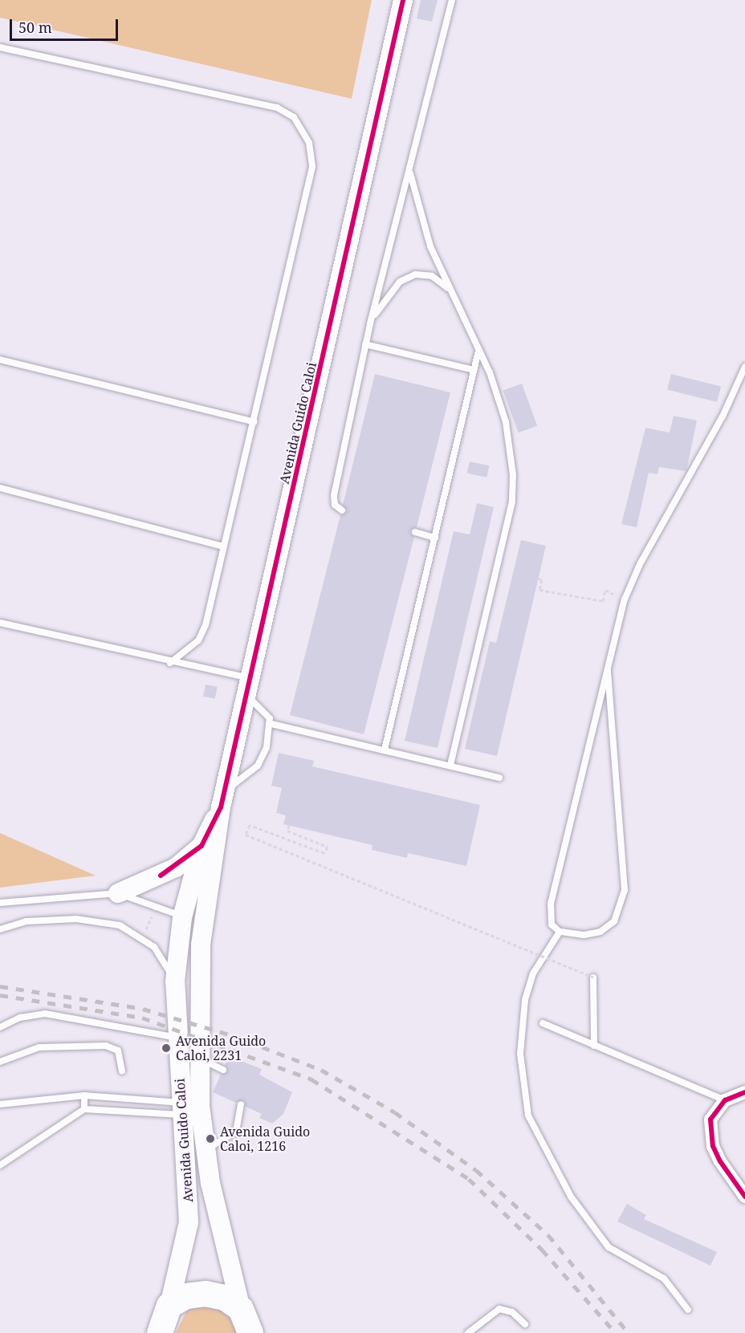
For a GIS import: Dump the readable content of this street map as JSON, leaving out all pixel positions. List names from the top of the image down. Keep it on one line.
{"streets":{"main road":["Avenida Guido Caloi"]},"places":["Avenida Guido Caloi, 2231","Avenida Guido Caloi, 1216"],"scale_bar":"50 m"}
